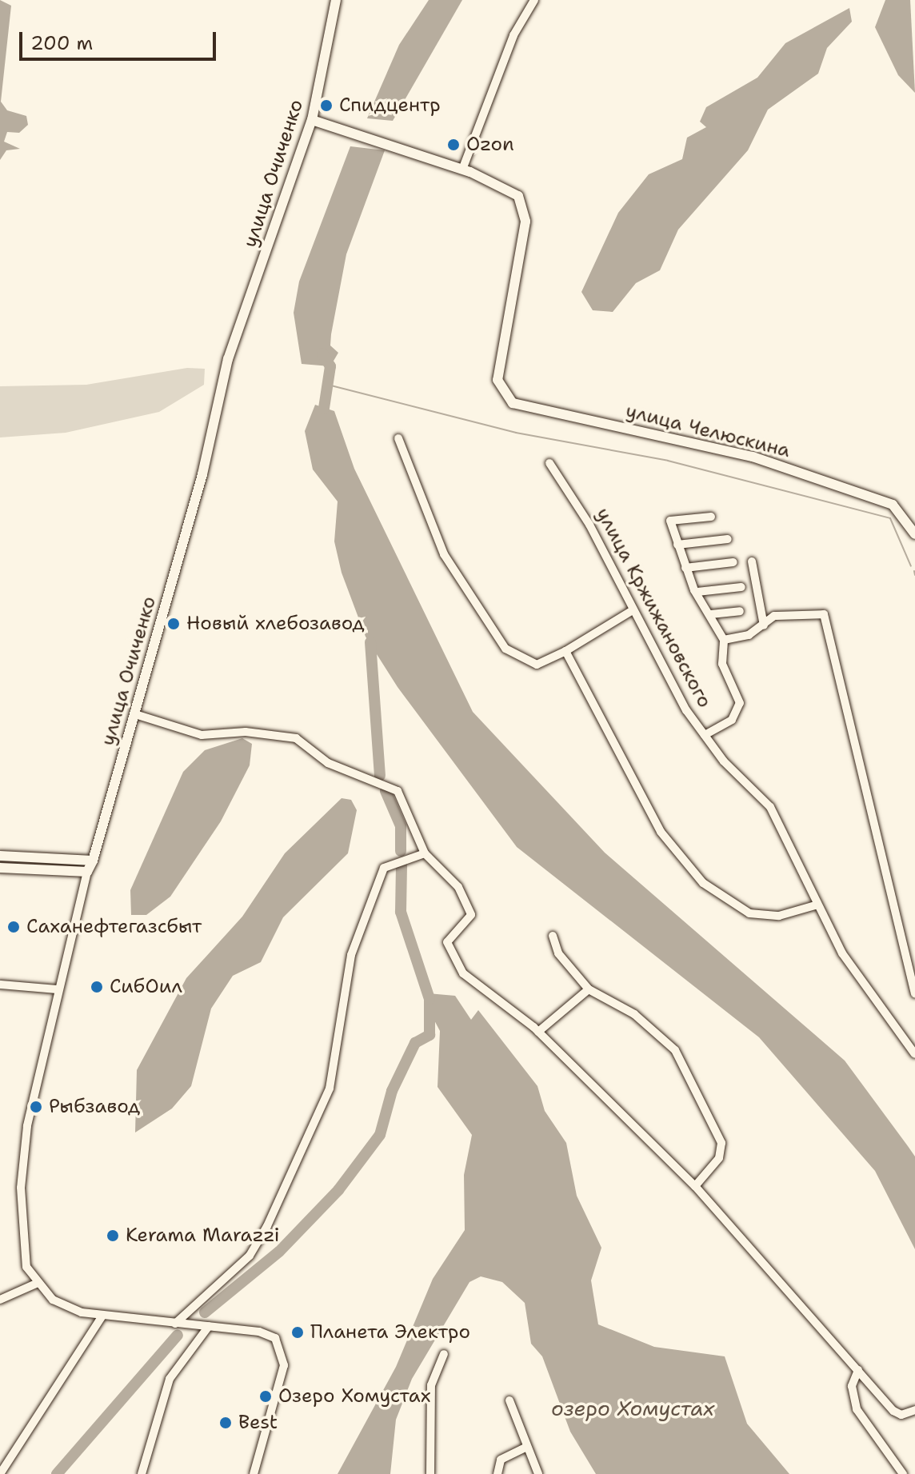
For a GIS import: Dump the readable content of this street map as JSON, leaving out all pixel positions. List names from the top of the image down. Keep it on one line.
{"streets":{"street":["улица Очиченко","улица Челюскина","улица Кржижановского"]},"water":["озеро Хомустах"],"places":["Спидцентр","Ozon","Новый хлебозавод","Саханефтегазсбыт","СибОил","Рыбзавод","Kerama Marazzi","Планета Электро","Озеро Хомустах","Best"],"scale_bar":"200 m"}
